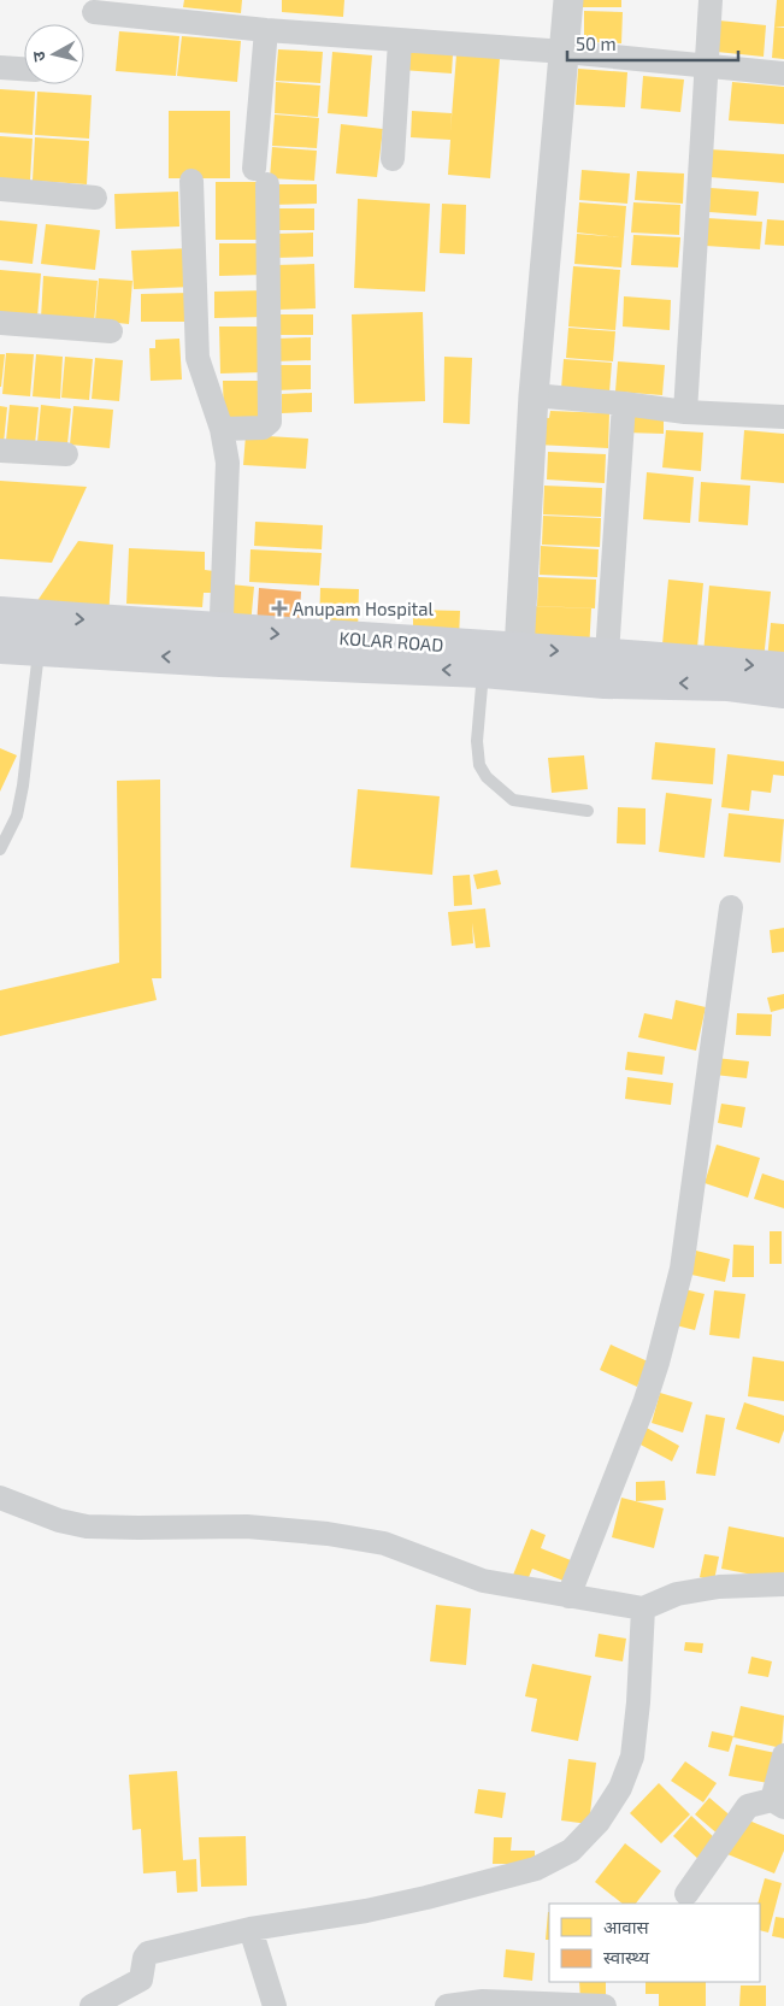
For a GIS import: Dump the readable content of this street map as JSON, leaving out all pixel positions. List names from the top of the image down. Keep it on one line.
{"streets":{"main road":["KOLAR ROAD"]},"places":{"health":["Anupam Hospital"]},"legend":["आवास","स्वास्थ्य"],"scale_bar":"50 m","north":"left"}
